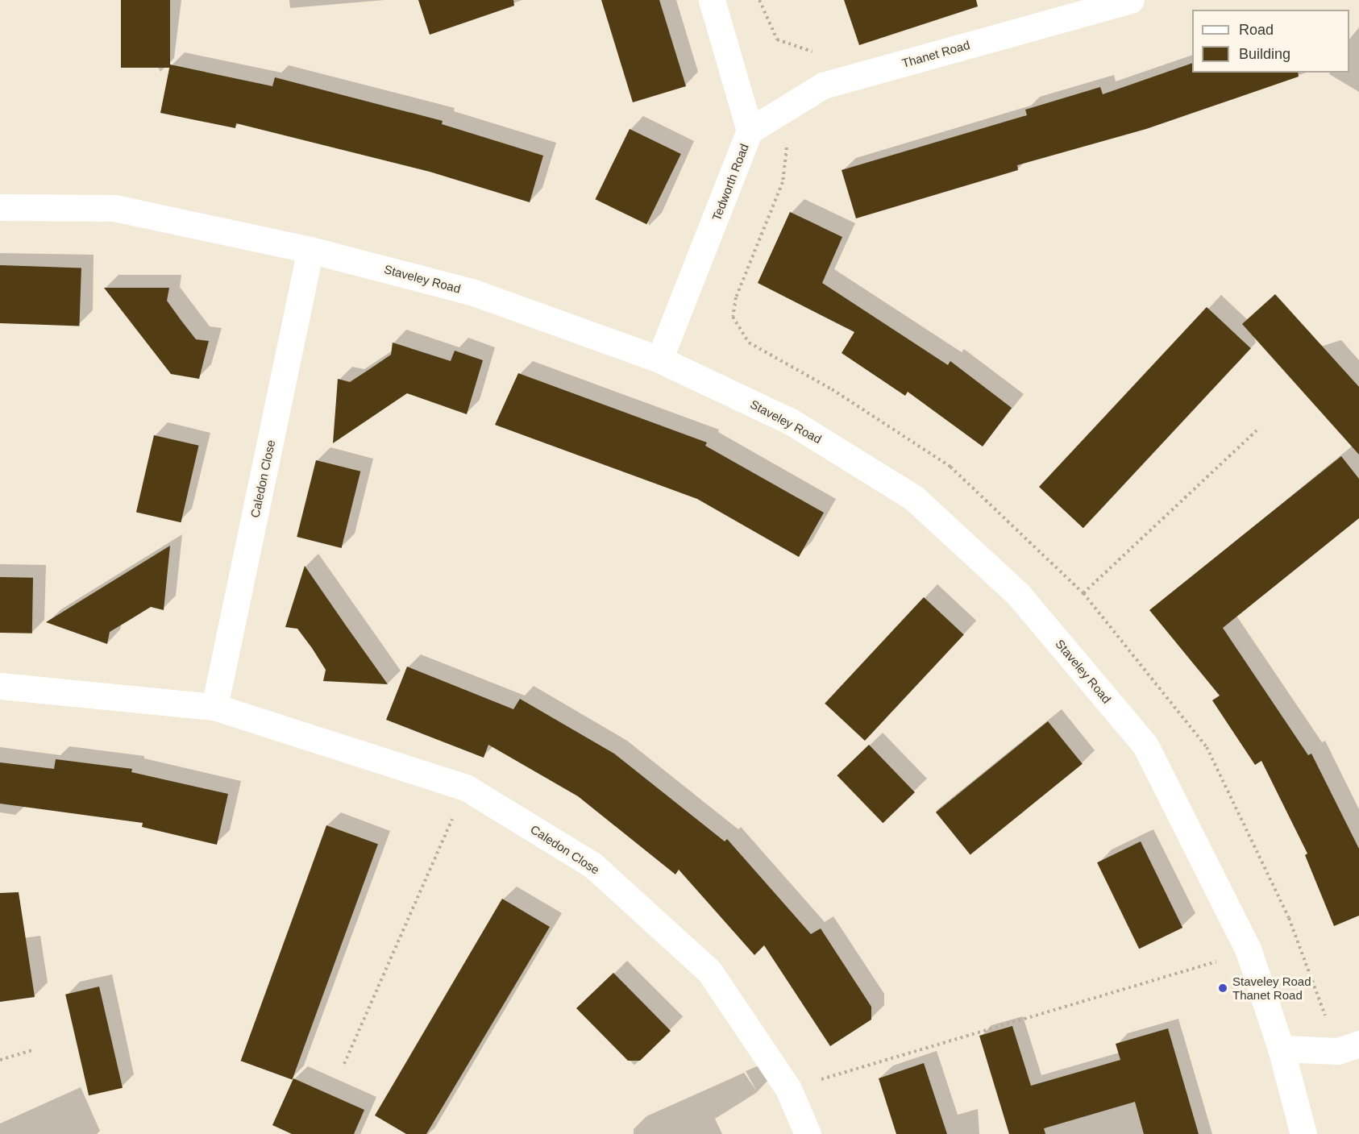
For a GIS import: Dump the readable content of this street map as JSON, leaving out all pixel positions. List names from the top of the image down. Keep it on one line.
{"streets":{"street":["Thanet Road","Tedworth Road","Staveley Road","Caledon Close"]},"crossings":[["Thanet Road","Tedworth Road"],["Tedworth Road","Staveley Road"],["Staveley Road","Caledon Close"]],"places":["Staveley Road Thanet Road"],"legend":["Road","Building"]}
